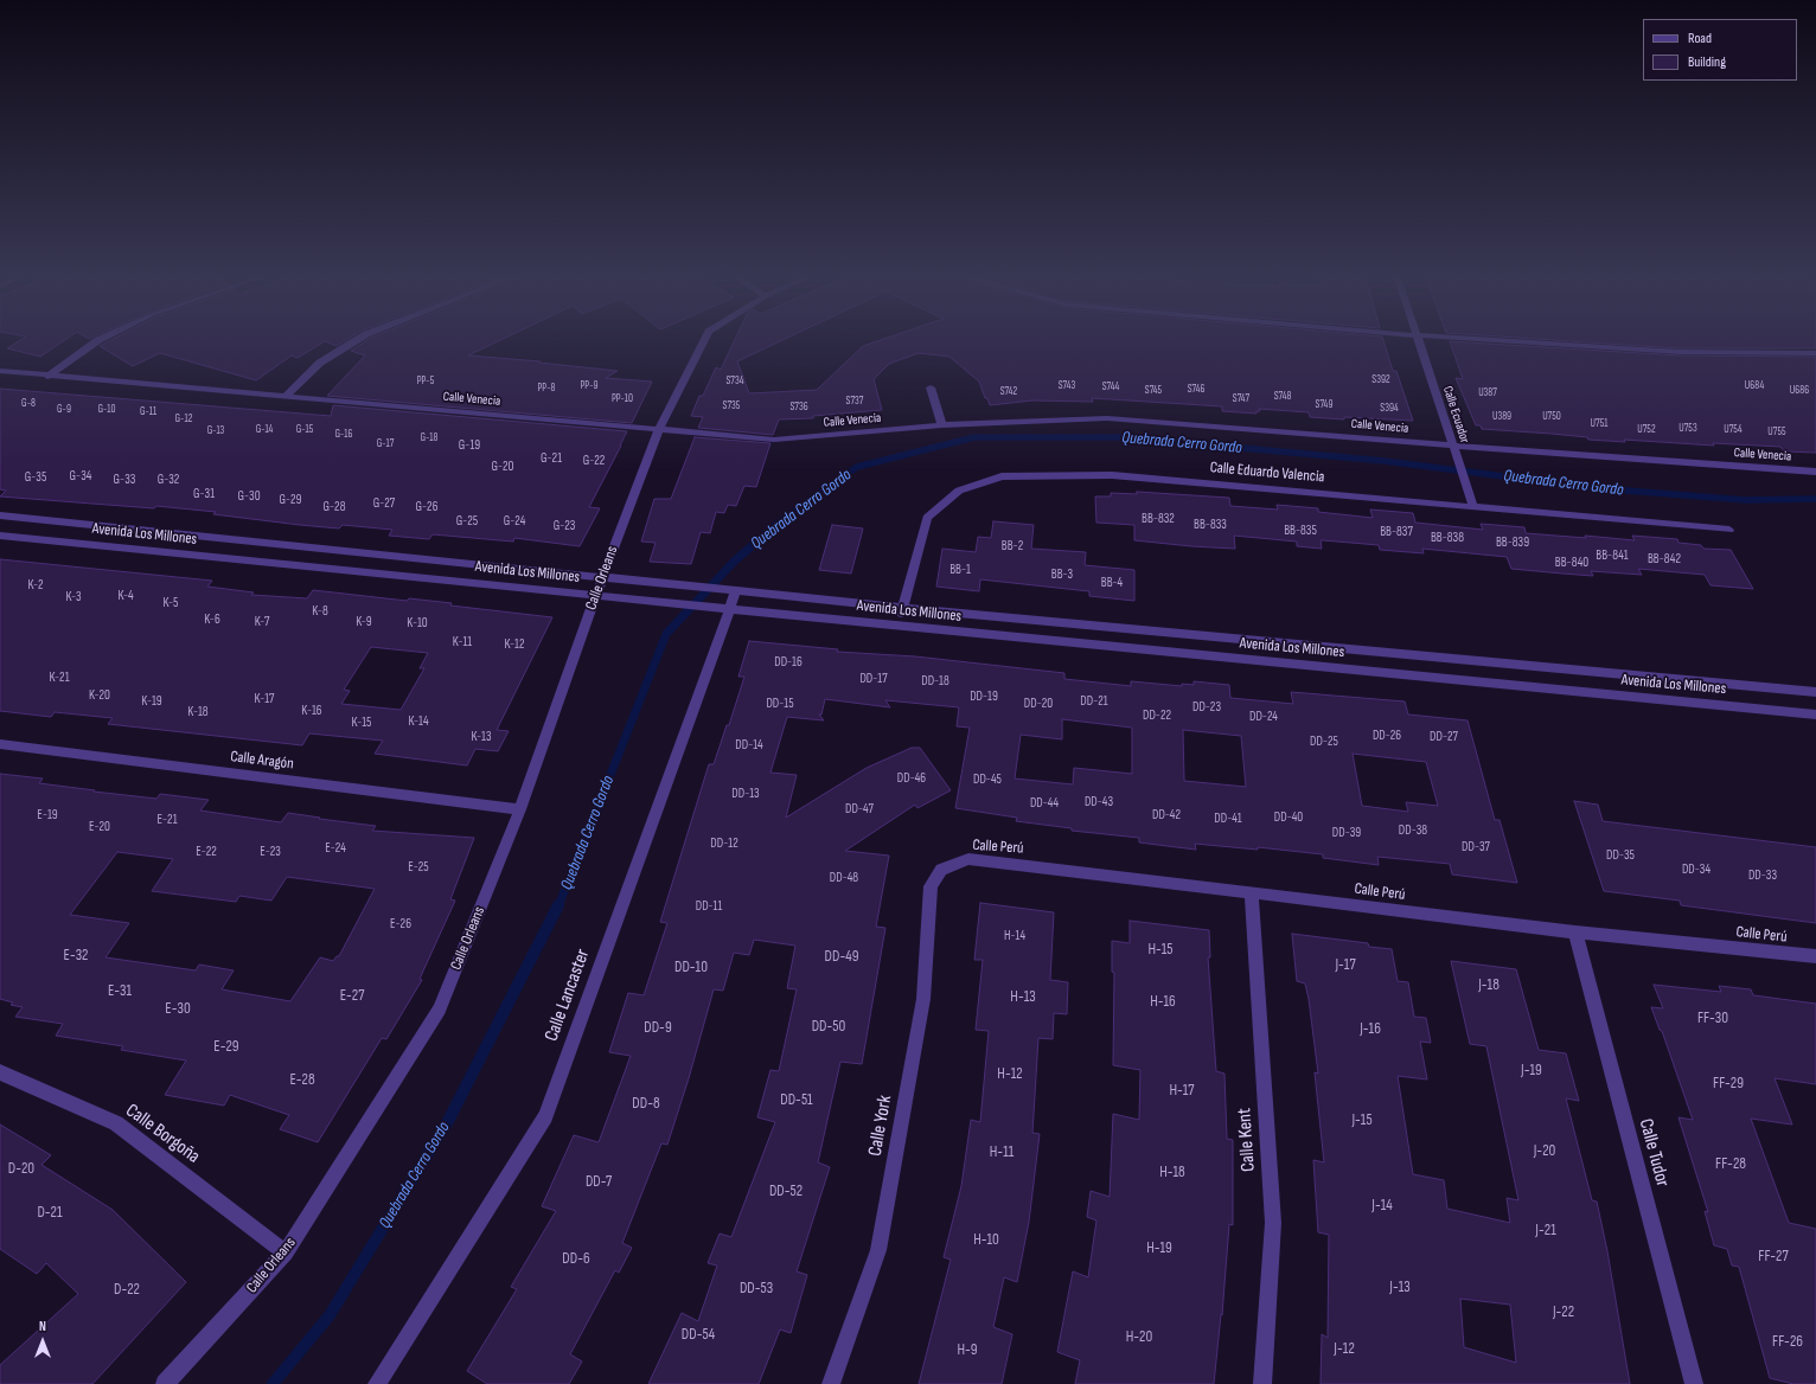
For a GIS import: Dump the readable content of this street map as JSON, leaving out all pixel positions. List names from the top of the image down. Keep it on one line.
{"streets":{"street":["Calle Venecia","Calle Ecuador","Calle Eduardo Valencia","Avenida Los Millones","Calle Orleans","Calle Aragón","Calle Perú","Calle Lancaster","Calle York","Calle Borgoña","Calle Kent","Calle Tudor"]},"crossings":[["Calle Venecia","Calle Ecuador"],["Calle Venecia","Calle Orleans"],["Calle Ecuador","Calle Eduardo Valencia"],["Calle Eduardo Valencia","Avenida Los Millones"],["Avenida Los Millones","Calle Orleans"],["Avenida Los Millones","Calle Lancaster"],["Calle Orleans","Calle Aragón"],["Calle Orleans","Calle Borgoña"],["Calle Perú","Calle York"],["Calle Perú","Calle Kent"],["Calle Perú","Calle Tudor"]],"water":["Quebrada Cerro Gordo"],"house_numbers":["S392","PP-5","S734","PP-9","S743","U684","S744","PP-8","S746","S745","U686","S742","U387","S748","PP-10","S747","S737","G-8","S749","S735","S736","S394","G-9","G-10","G-11","U389","U750","G-12","U751","U753","G-14","G-15","U752","U754","G-13","U755","G-16","G-18","G-17","G-19","G-21","G-22","G-20","G-34","G-35","G-33","G-32","G-31","G-30","G-29","G-27","G-28","G-26","BB-832","G-25","G-24","BB-833","G-23","BB-835","BB-837","BB-838","BB-839","BB-2","BB-841","BB-842","BB-840","BB-1","BB-3","BB-4","K-2","K-4","K-3","K-5","K-8","K-6","K-7","K-9","K-10","K-11","K-12","DD-16","K-21","DD-17","DD-18","K-20","DD-19","K-17","K-19","DD-21","DD-15","DD-20","DD-23","K-16","K-18","DD-22","DD-24","K-14","K-15","DD-26","K-13","DD-27","DD-25","DD-14","DD-46","DD-45","DD-13","DD-43","DD-44","DD-47","E-19","DD-42","DD-40","DD-41","E-21","E-20","DD-38","DD-39","DD-12","DD-37","E-24","E-22","E-23","DD-35","E-25","DD-34","DD-33","DD-48","DD-11","E-26","H-14","H-15","E-32","DD-49","J-17","DD-10","J-18","E-31","E-27","H-13","H-16","E-30","FF-30","DD-50","DD-9","J-16","E-29","J-19","H-12","E-28","FF-29","H-17","DD-51","DD-8","J-15","J-20","H-11","FF-28","D-20","H-18","DD-7","DD-52","J-14","D-21","J-21","H-10","H-19","FF-27","DD-6","J-13","DD-53","D-22","J-22","DD-54","H-20","FF-26","J-12","H-9"],"legend":["Road","Building"],"north":"top"}
